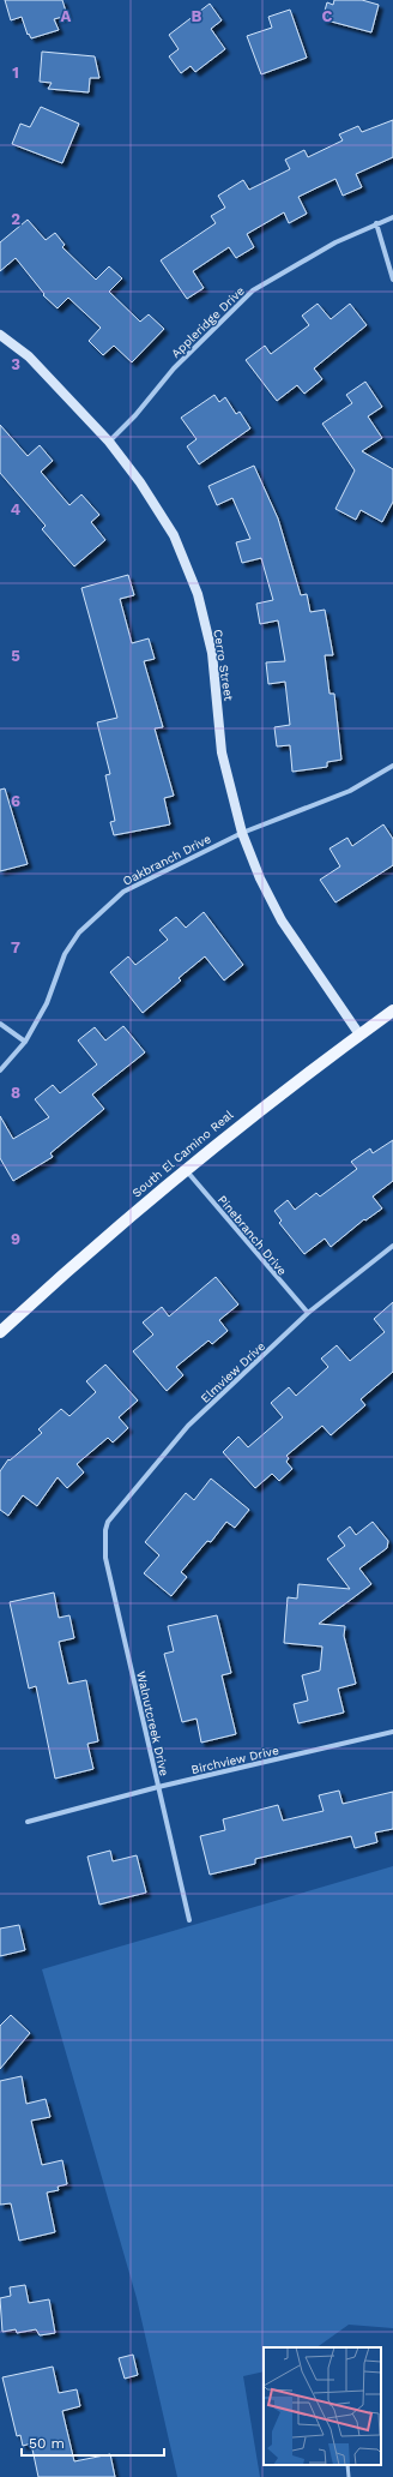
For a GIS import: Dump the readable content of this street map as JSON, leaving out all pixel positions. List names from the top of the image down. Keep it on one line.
{"streets":{"main road":["South El Camino Real"],"street":["Appleridge Drive","Cerro Street","Oakbranch Drive","Pinebranch Drive","Elmview Drive","Walnutcreek Drive","Birchview Drive"]},"crossings":[["Appleridge Drive","Cerro Street"],["Cerro Street","Oakbranch Drive"],["Cerro Street","South El Camino Real"],["South El Camino Real","Pinebranch Drive"],["Pinebranch Drive","Elmview Drive"],["Elmview Drive","Walnutcreek Drive"],["Walnutcreek Drive","Birchview Drive"]],"scale_bar":"50 m","grid":{"columns":["A","B","C"],"rows":["1","2","3","4","5","6","7","8","9"]}}
